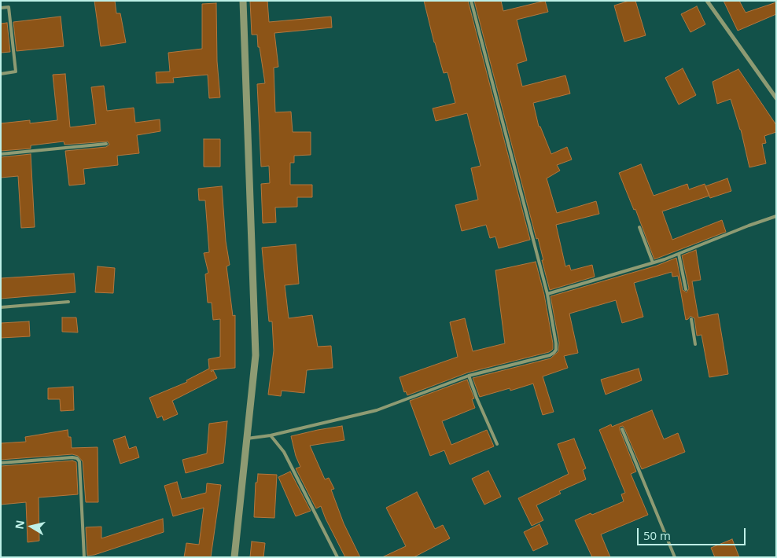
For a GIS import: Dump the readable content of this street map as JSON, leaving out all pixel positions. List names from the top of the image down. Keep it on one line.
{"scale_bar":"50 m","north":"left"}
